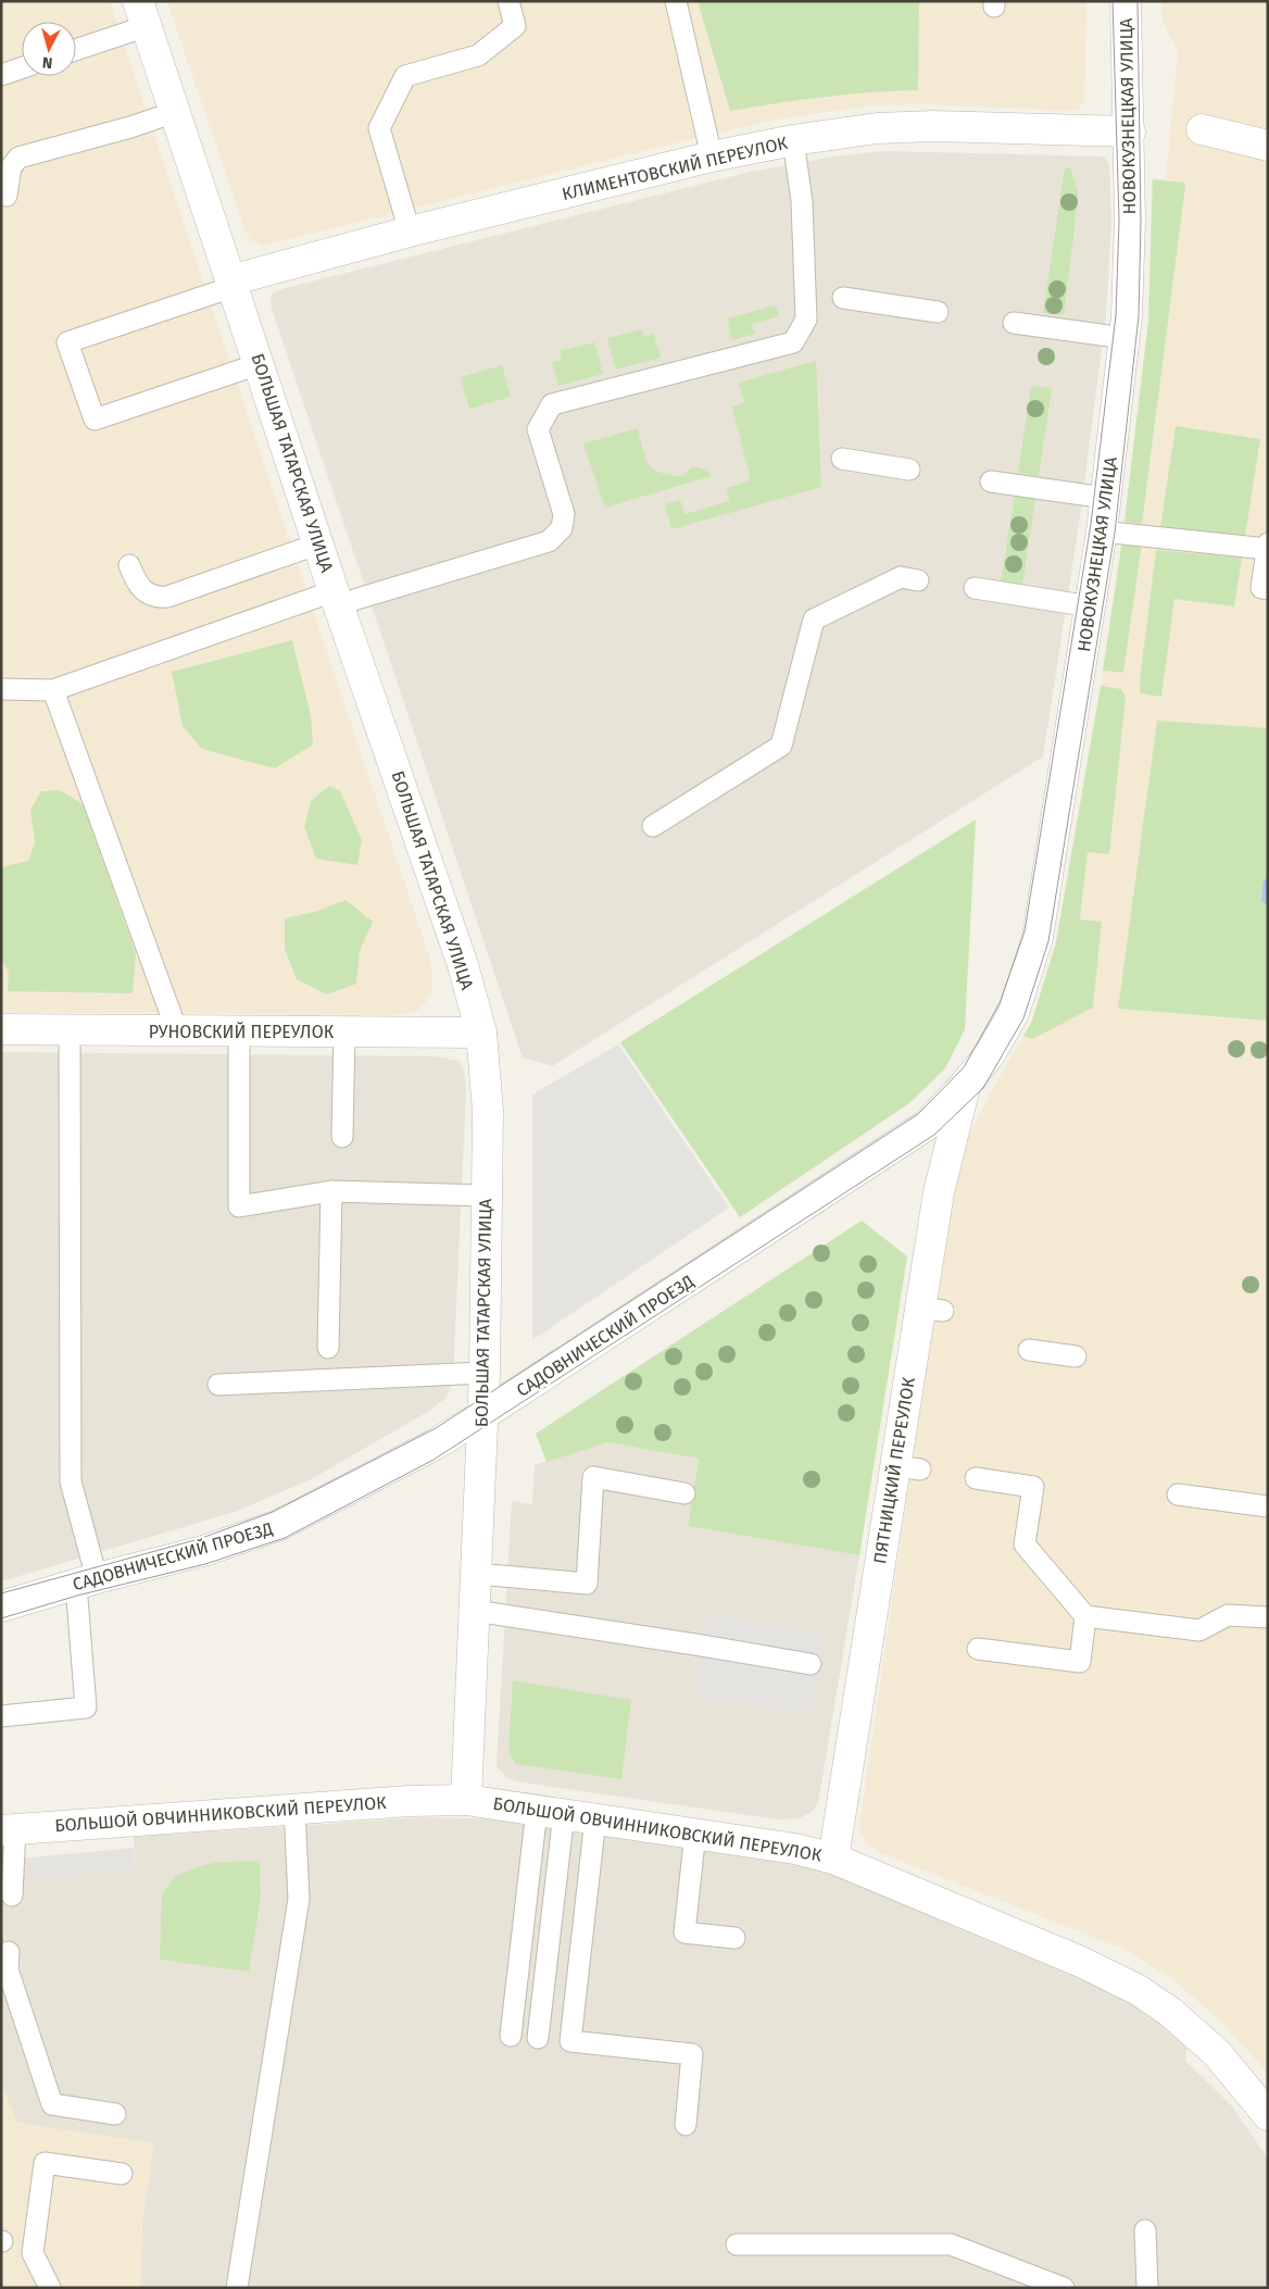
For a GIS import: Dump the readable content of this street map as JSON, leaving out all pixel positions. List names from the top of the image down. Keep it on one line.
{"streets":{"street":["НОВОКУЗНЕЦКАЯ УЛИЦА","КЛИМЕНТОВСКИЙ ПЕРЕУЛОК","БОЛЬШАЯ ТАТАРСКАЯ УЛИЦА","РУНОВСКИЙ ПЕРЕУЛОК","САДОВНИЧЕСКИЙ ПРОЕЗД","ПЯТНИЦКИЙ ПЕРЕУЛОК","БОЛЬШОЙ ОВЧИННИКОВСКИЙ ПЕРЕУЛОК"]},"crossings":[["НОВОКУЗНЕЦКАЯ УЛИЦА","КЛИМЕНТОВСКИЙ ПЕРЕУЛОК"],["НОВОКУЗНЕЦКАЯ УЛИЦА","САДОВНИЧЕСКИЙ ПРОЕЗД"],["НОВОКУЗНЕЦКАЯ УЛИЦА","ПЯТНИЦКИЙ ПЕРЕУЛОК"],["КЛИМЕНТОВСКИЙ ПЕРЕУЛОК","БОЛЬШАЯ ТАТАРСКАЯ УЛИЦА"],["БОЛЬШАЯ ТАТАРСКАЯ УЛИЦА","РУНОВСКИЙ ПЕРЕУЛОК"],["БОЛЬШАЯ ТАТАРСКАЯ УЛИЦА","САДОВНИЧЕСКИЙ ПРОЕЗД"],["БОЛЬШАЯ ТАТАРСКАЯ УЛИЦА","БОЛЬШОЙ ОВЧИННИКОВСКИЙ ПЕРЕУЛОК"],["САДОВНИЧЕСКИЙ ПРОЕЗД","ПЯТНИЦКИЙ ПЕРЕУЛОК"],["ПЯТНИЦКИЙ ПЕРЕУЛОК","БОЛЬШОЙ ОВЧИННИКОВСКИЙ ПЕРЕУЛОК"]],"north":"bottom"}
